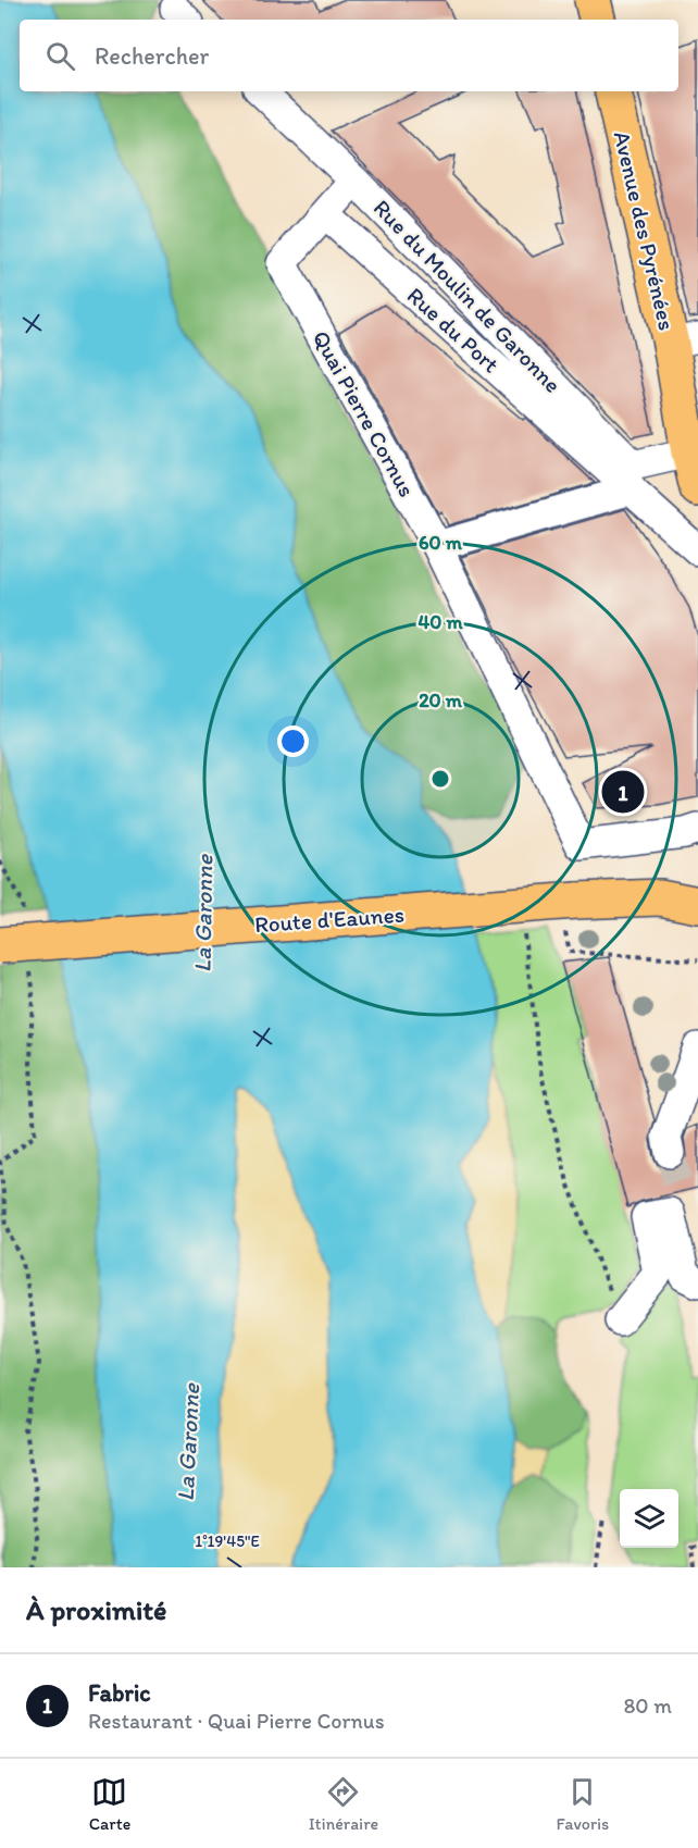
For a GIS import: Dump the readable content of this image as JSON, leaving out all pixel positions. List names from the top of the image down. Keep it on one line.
{"streets":{"main road":["Avenue des Pyrénées","Route d'Eaunes"],"street":["Rue du Moulin de Garonne","Rue du Port","Quai Pierre Cornus"]},"crossings":[["Avenue des Pyrénées","Rue du Moulin de Garonne"],["Rue du Port","Quai Pierre Cornus"]],"water":["La Garonne"],"page":{"search":"Rechercher","pins":"1","heading":"À proximité","list":[{"mark":"1","name":"Fabric","note":"Restaurant · Quai Pierre Cornus","value":"80 m"}],"nav":["Carte","Itinéraire","Favoris"]},"coordinates":["1°19'45\"E"],"rings":["60 m","40 m","20 m"]}
